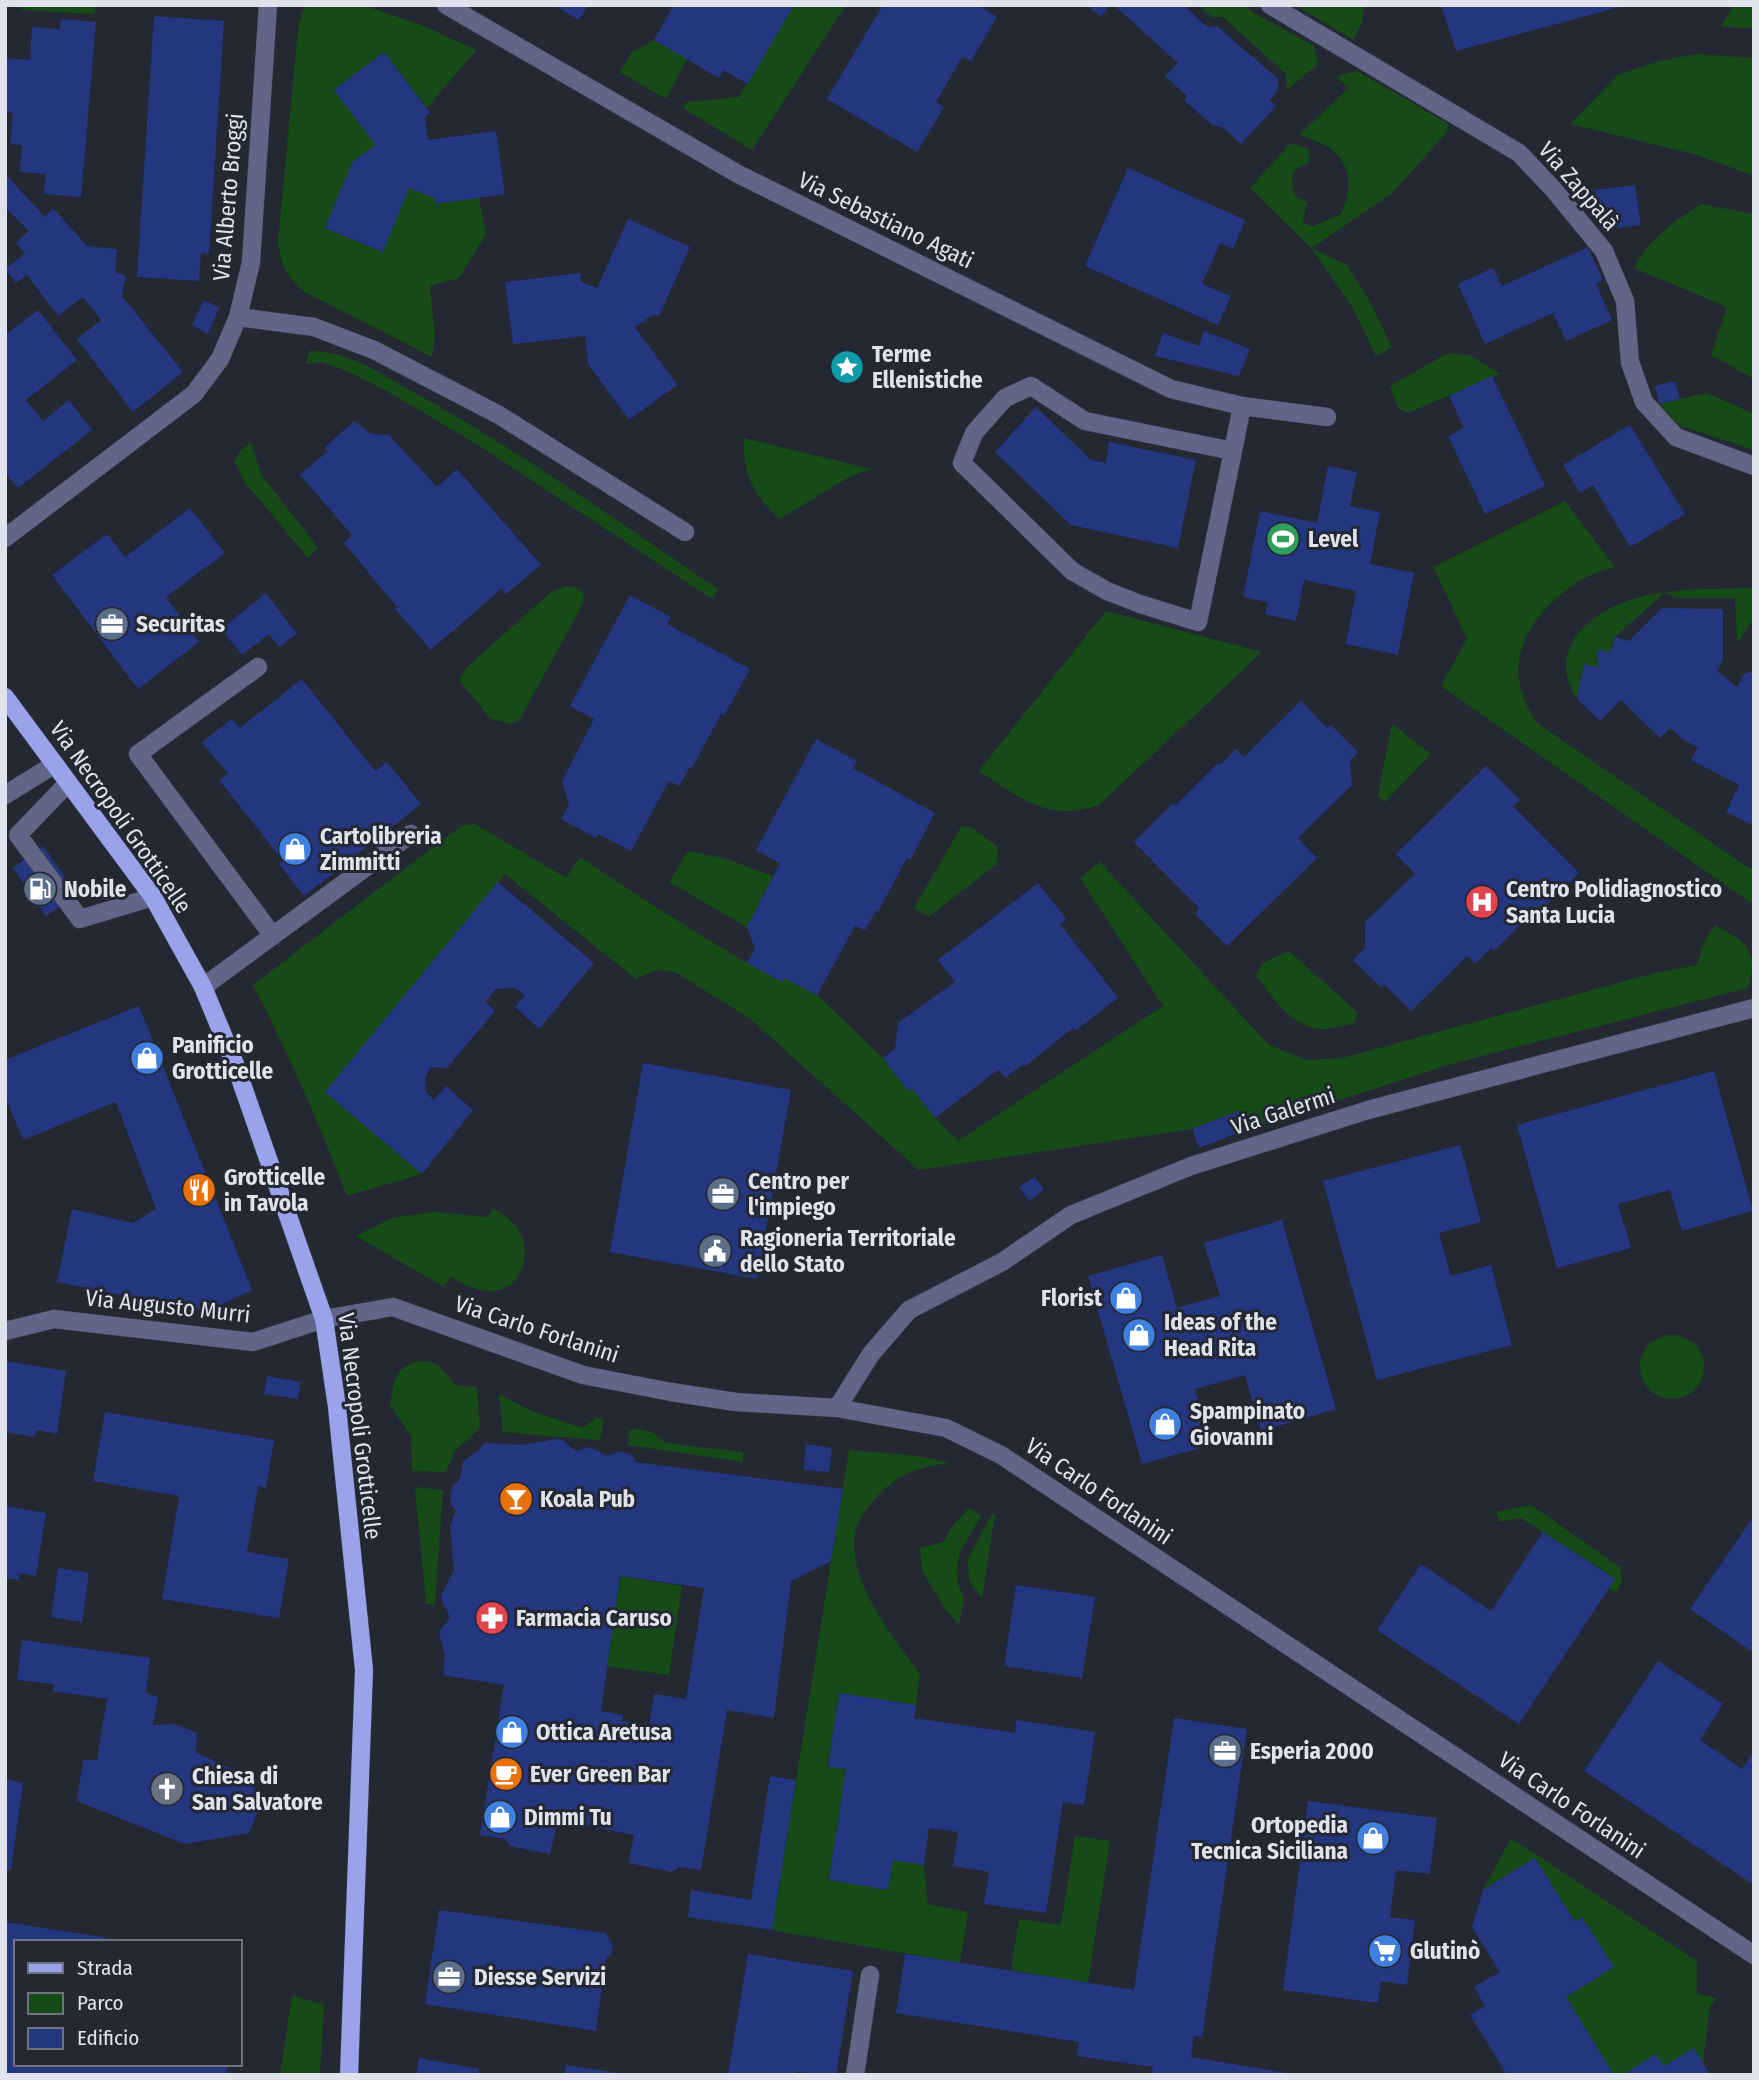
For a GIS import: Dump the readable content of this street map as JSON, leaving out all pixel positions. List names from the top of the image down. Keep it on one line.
{"streets":{"main road":["Via Necropoli Grotticelle"],"street":["Via Zappalà","Via Alberto Broggi","Via Sebastiano Agati","Via Galermi","Via Augusto Murri","Via Carlo Forlanini"]},"crossings":[["Via Necropoli Grotticelle","Via Augusto Murri"],["Via Necropoli Grotticelle","Via Carlo Forlanini"],["Via Galermi","Via Carlo Forlanini"],["Via Augusto Murri","Via Carlo Forlanini"]],"places":{"place":["Terme Ellenistiche"],"sports":["Level"],"office":["Securitas","Centro per l'impiego","Esperia 2000","Diesse Servizi"],"shop":["Cartolibreria Zimmitti","Panificio Grotticelle","Florist","Ideas of the Head Rita","Spampinato Giovanni","Ottica Aretusa","Dimmi Tu","Ortopedia Tecnica Siciliana"],"fuel station":["Nobile"],"hospital":["Centro Polidiagnostico Santa Lucia"],"restaurant":["Grotticelle in Tavola"],"public building":["Ragioneria Territoriale dello Stato"],"bar":["Koala Pub"],"pharmacy":["Farmacia Caruso"],"cafe":["Ever Green Bar"],"church":["Chiesa di San Salvatore"],"supermarket":["Glutinò"]},"legend":["Strada","Parco","Edificio"]}
